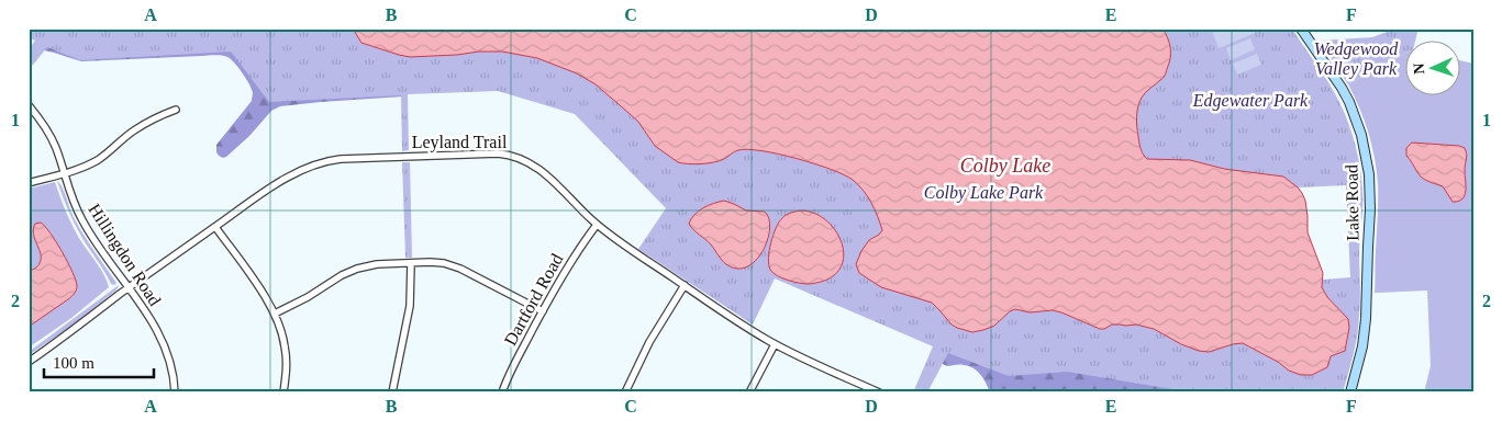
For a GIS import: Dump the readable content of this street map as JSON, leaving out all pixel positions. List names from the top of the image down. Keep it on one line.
{"streets":{"street":["Leyland Trail","Lake Road","Hillingdon Road","Dartford Road"]},"crossings":[["Leyland Trail","Hillingdon Road"],["Leyland Trail","Dartford Road"]],"water":["Colby Lake"],"parks":["Wedgewood Valley Park","Edgewater Park","Colby Lake Park"],"scale_bar":"100 m","north":"left","grid":{"columns":["A","B","C","D","E","F"],"rows":["1","2"]}}
